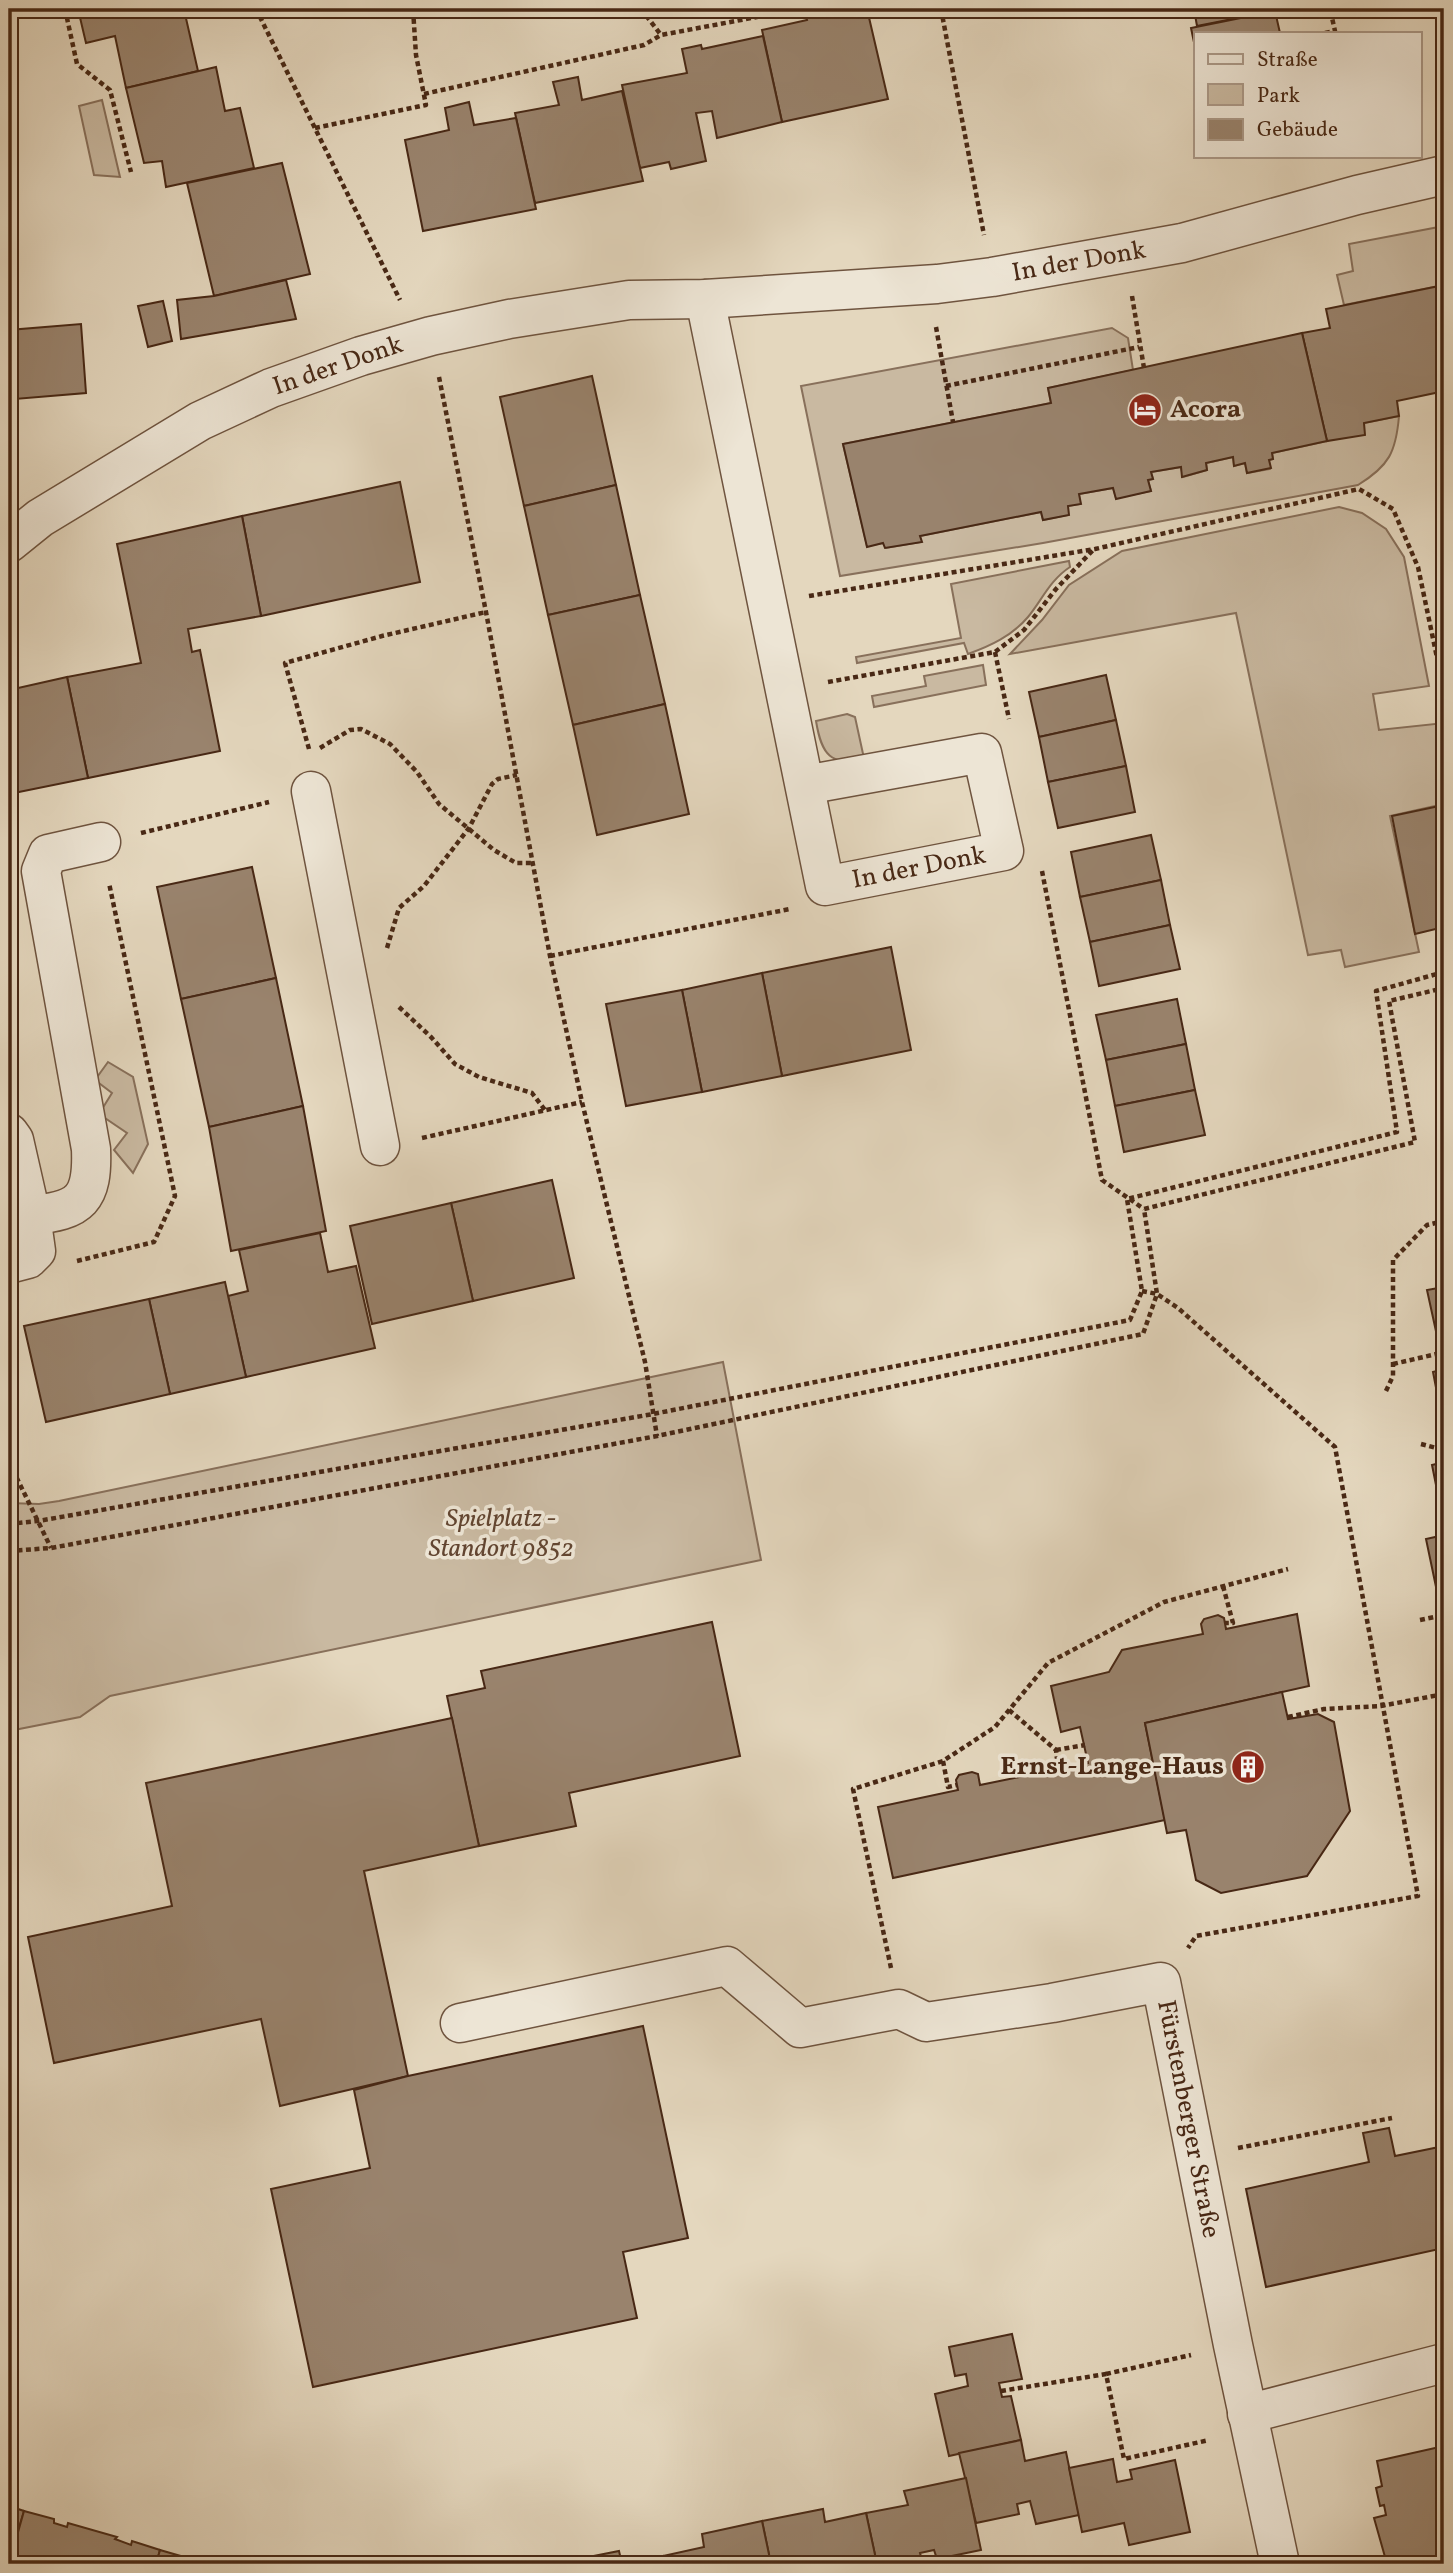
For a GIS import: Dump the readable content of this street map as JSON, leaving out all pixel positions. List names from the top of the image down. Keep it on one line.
{"streets":{"street":["In der Donk","Fürstenberger Straße"]},"parks":["Spielplatz - Standort 9852"],"places":{"hotel":["Acora"],"building":["Ernst-Lange-Haus"]},"legend":["Straße","Park","Gebäude"]}
